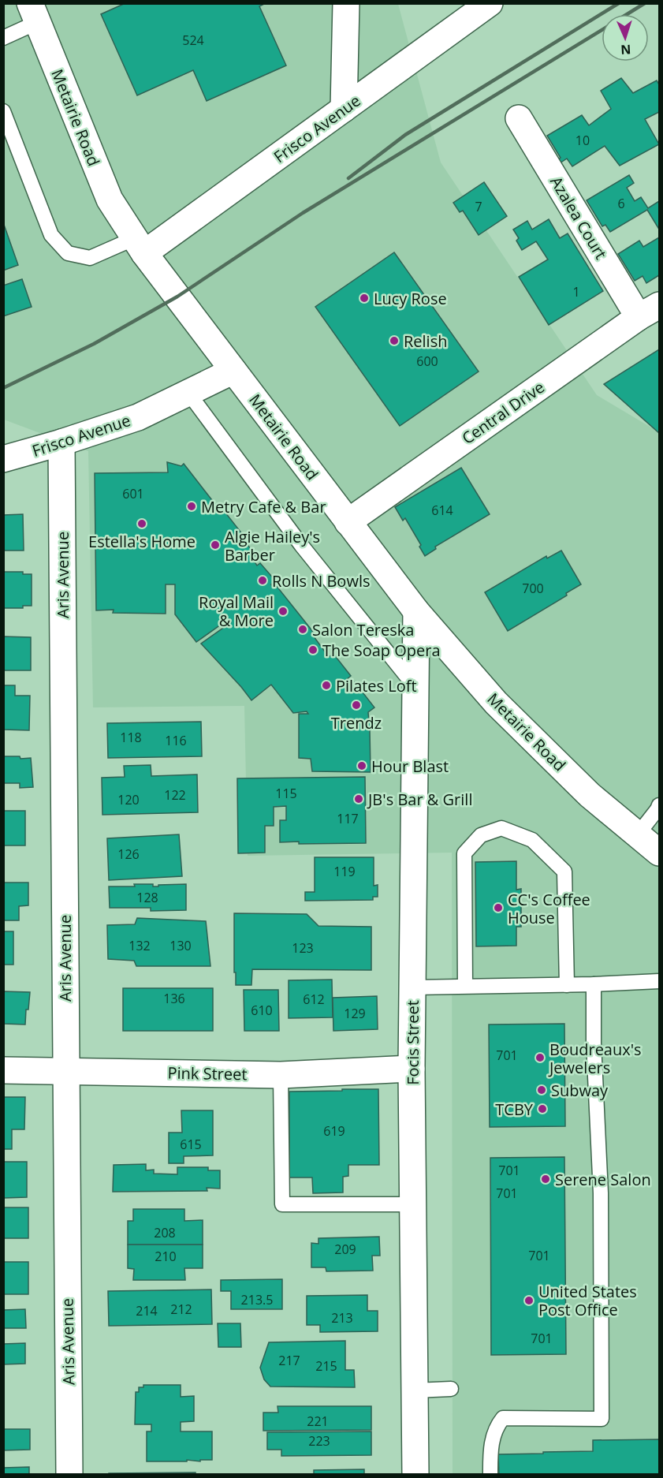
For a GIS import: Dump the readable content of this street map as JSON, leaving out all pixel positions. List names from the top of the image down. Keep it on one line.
{"streets":{"street":["Metairie Road","Frisco Avenue","Azalea Court","Central Drive","Aris Avenue","Focis Street","Pink Street"]},"crossings":[["Metairie Road","Frisco Avenue"],["Metairie Road","Central Drive"],["Metairie Road","Focis Street"],["Frisco Avenue","Aris Avenue"],["Azalea Court","Central Drive"],["Aris Avenue","Pink Street"],["Focis Street","Pink Street"]],"places":["Lucy Rose","Relish","Metry Cafe & Bar","Estella's Home","Algie Hailey's Barber","Rolls N Bowls","Royal Mail & More","Salon Tereska","The Soap Opera","Pilates Loft","Trendz","Hour Blast","JB's Bar & Grill","CC's Coffee House","Boudreaux's Jewelers","Subway","TCBY","Serene Salon","United States Post Office"],"house_numbers":["524","10","6","7","1","600","601","614","700","118","116","115","122","120","117","126","119","128","132","130","123","136","612","610","129","701","619","615","701","701","208","209","701","210","213.5","212","214","213","701","217","215","221","223"],"north":"bottom"}
